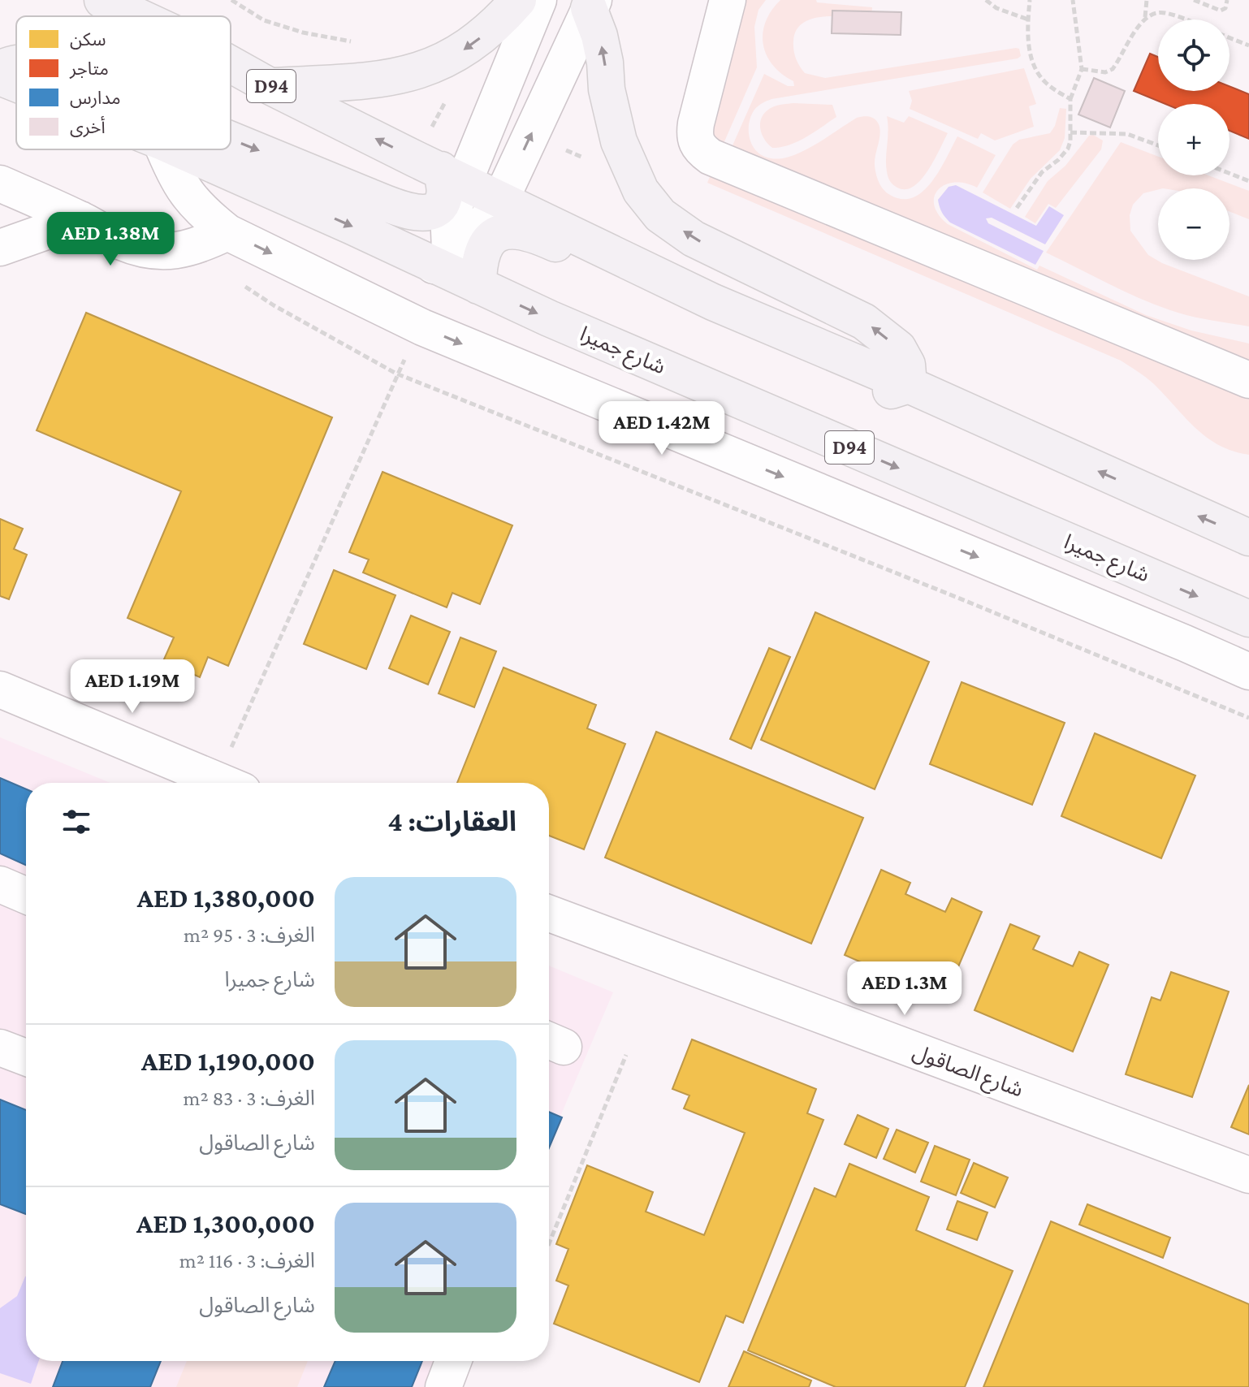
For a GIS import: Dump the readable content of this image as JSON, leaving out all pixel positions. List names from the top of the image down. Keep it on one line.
{"streets":{"main road":["D94","شارع جميرا"],"street":["شارع الصاقول"]},"legend":["سكن","متاجر","مدارس","أخرى"],"page":{"map_buttons":["+","−"],"price":["AED 1.38M","AED 1.42M","AED 1.19M","AED 1.3M"],"heading":"العقارات: 4","list":[{"name":"AED 1,380,000","note":"الغرف: 3 · 95 m² · شارع جميرا"},{"name":"AED 1,190,000","note":"الغرف: 3 · 83 m² · شارع الصاقول"},{"name":"AED 1,300,000","note":"الغرف: 3 · 116 m² · شارع الصاقول"}]}}
